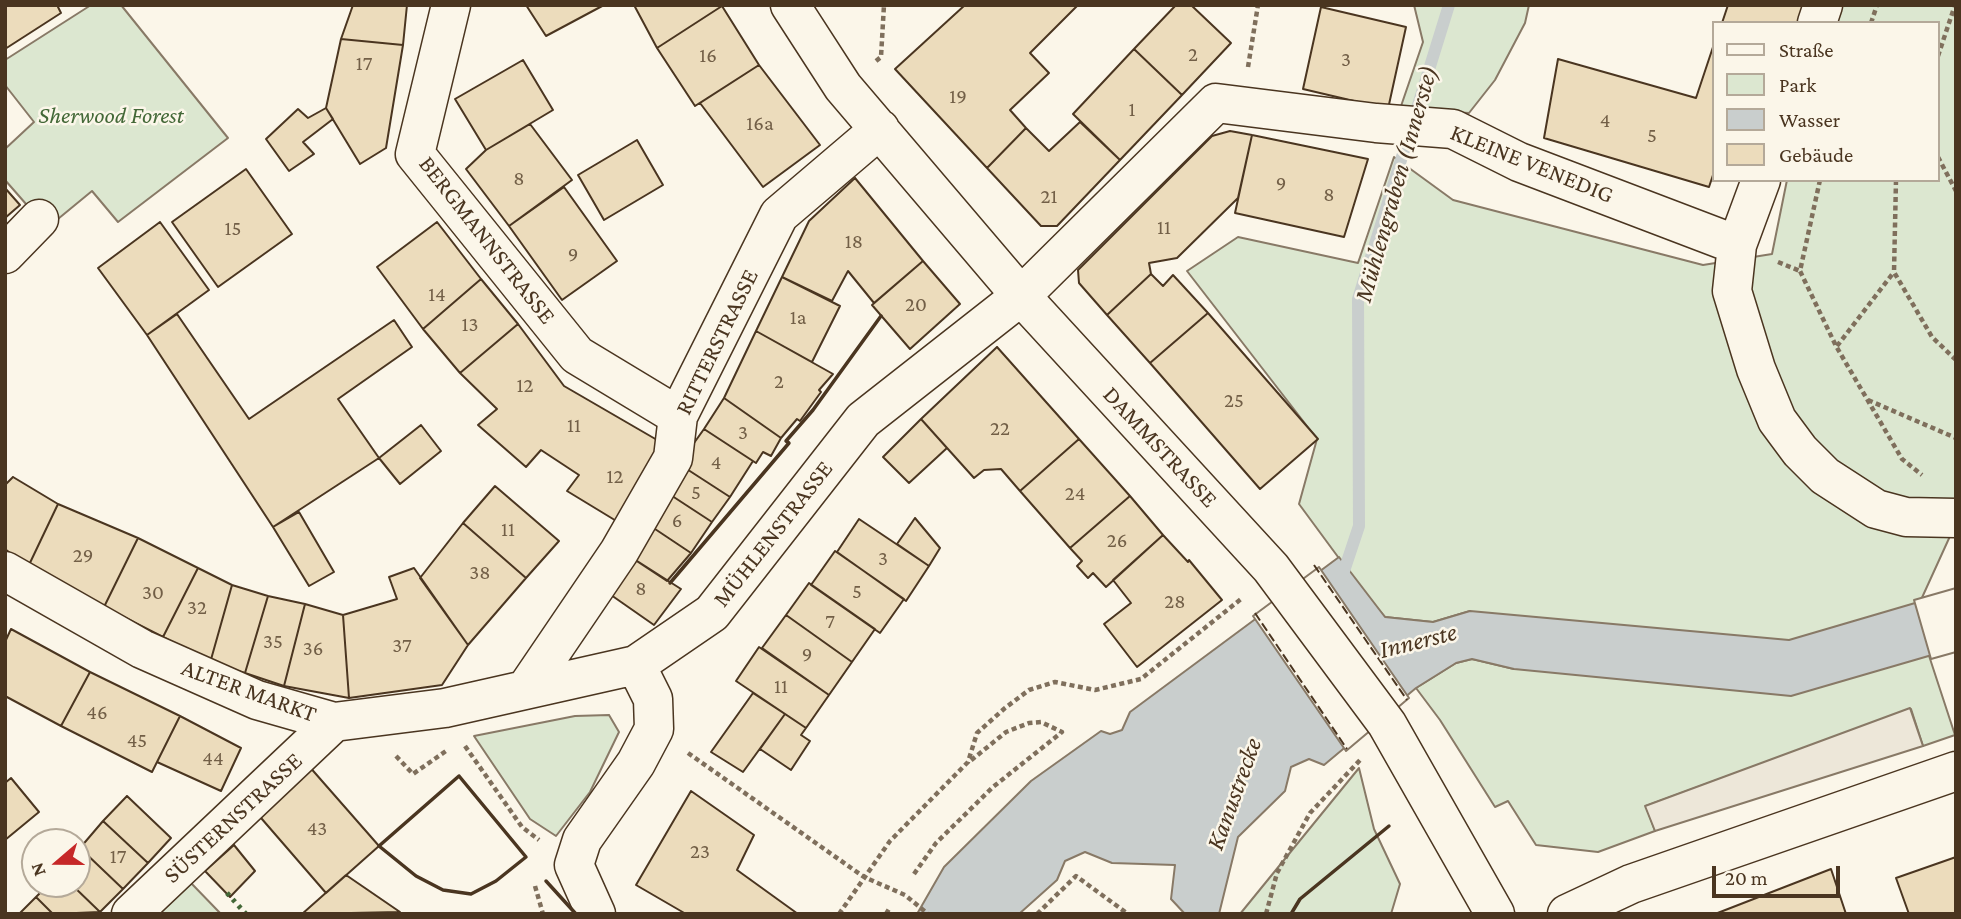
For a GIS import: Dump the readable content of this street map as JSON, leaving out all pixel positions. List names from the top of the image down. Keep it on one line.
{"streets":{"street":["KLEINE VENEDIG","BERGMANNSTRASSE","RITTERSTRASSE","DAMMSTRASSE","MÜHLENSTRASSE","ALTER MARKT","SÜSTERNSTRASSE"]},"crossings":[["KLEINE VENEDIG","DAMMSTRASSE"],["KLEINE VENEDIG","MÜHLENSTRASSE"],["BERGMANNSTRASSE","RITTERSTRASSE"],["RITTERSTRASSE","DAMMSTRASSE"],["RITTERSTRASSE","ALTER MARKT"],["DAMMSTRASSE","MÜHLENSTRASSE"],["MÜHLENSTRASSE","ALTER MARKT"],["ALTER MARKT","SÜSTERNSTRASSE"]],"water":["Mühlengraben (Innerste)","Innerste","Kanustrecke"],"parks":["Sherwood Forest"],"house_numbers":["2","16","3","17","19","1","4","16a","5","8","9","8","21","11","15","18","9","14","20","1a","13","2","12","25","11","22","3","4","12","5","24","6","11","26","29","3","38","8","5","30","28","32","7","35","37","36","9","11","46","45","44","43","23","17"],"legend":["Straße","Park","Wasser","Gebäude"],"scale_bar":"20 m","north":"left"}
